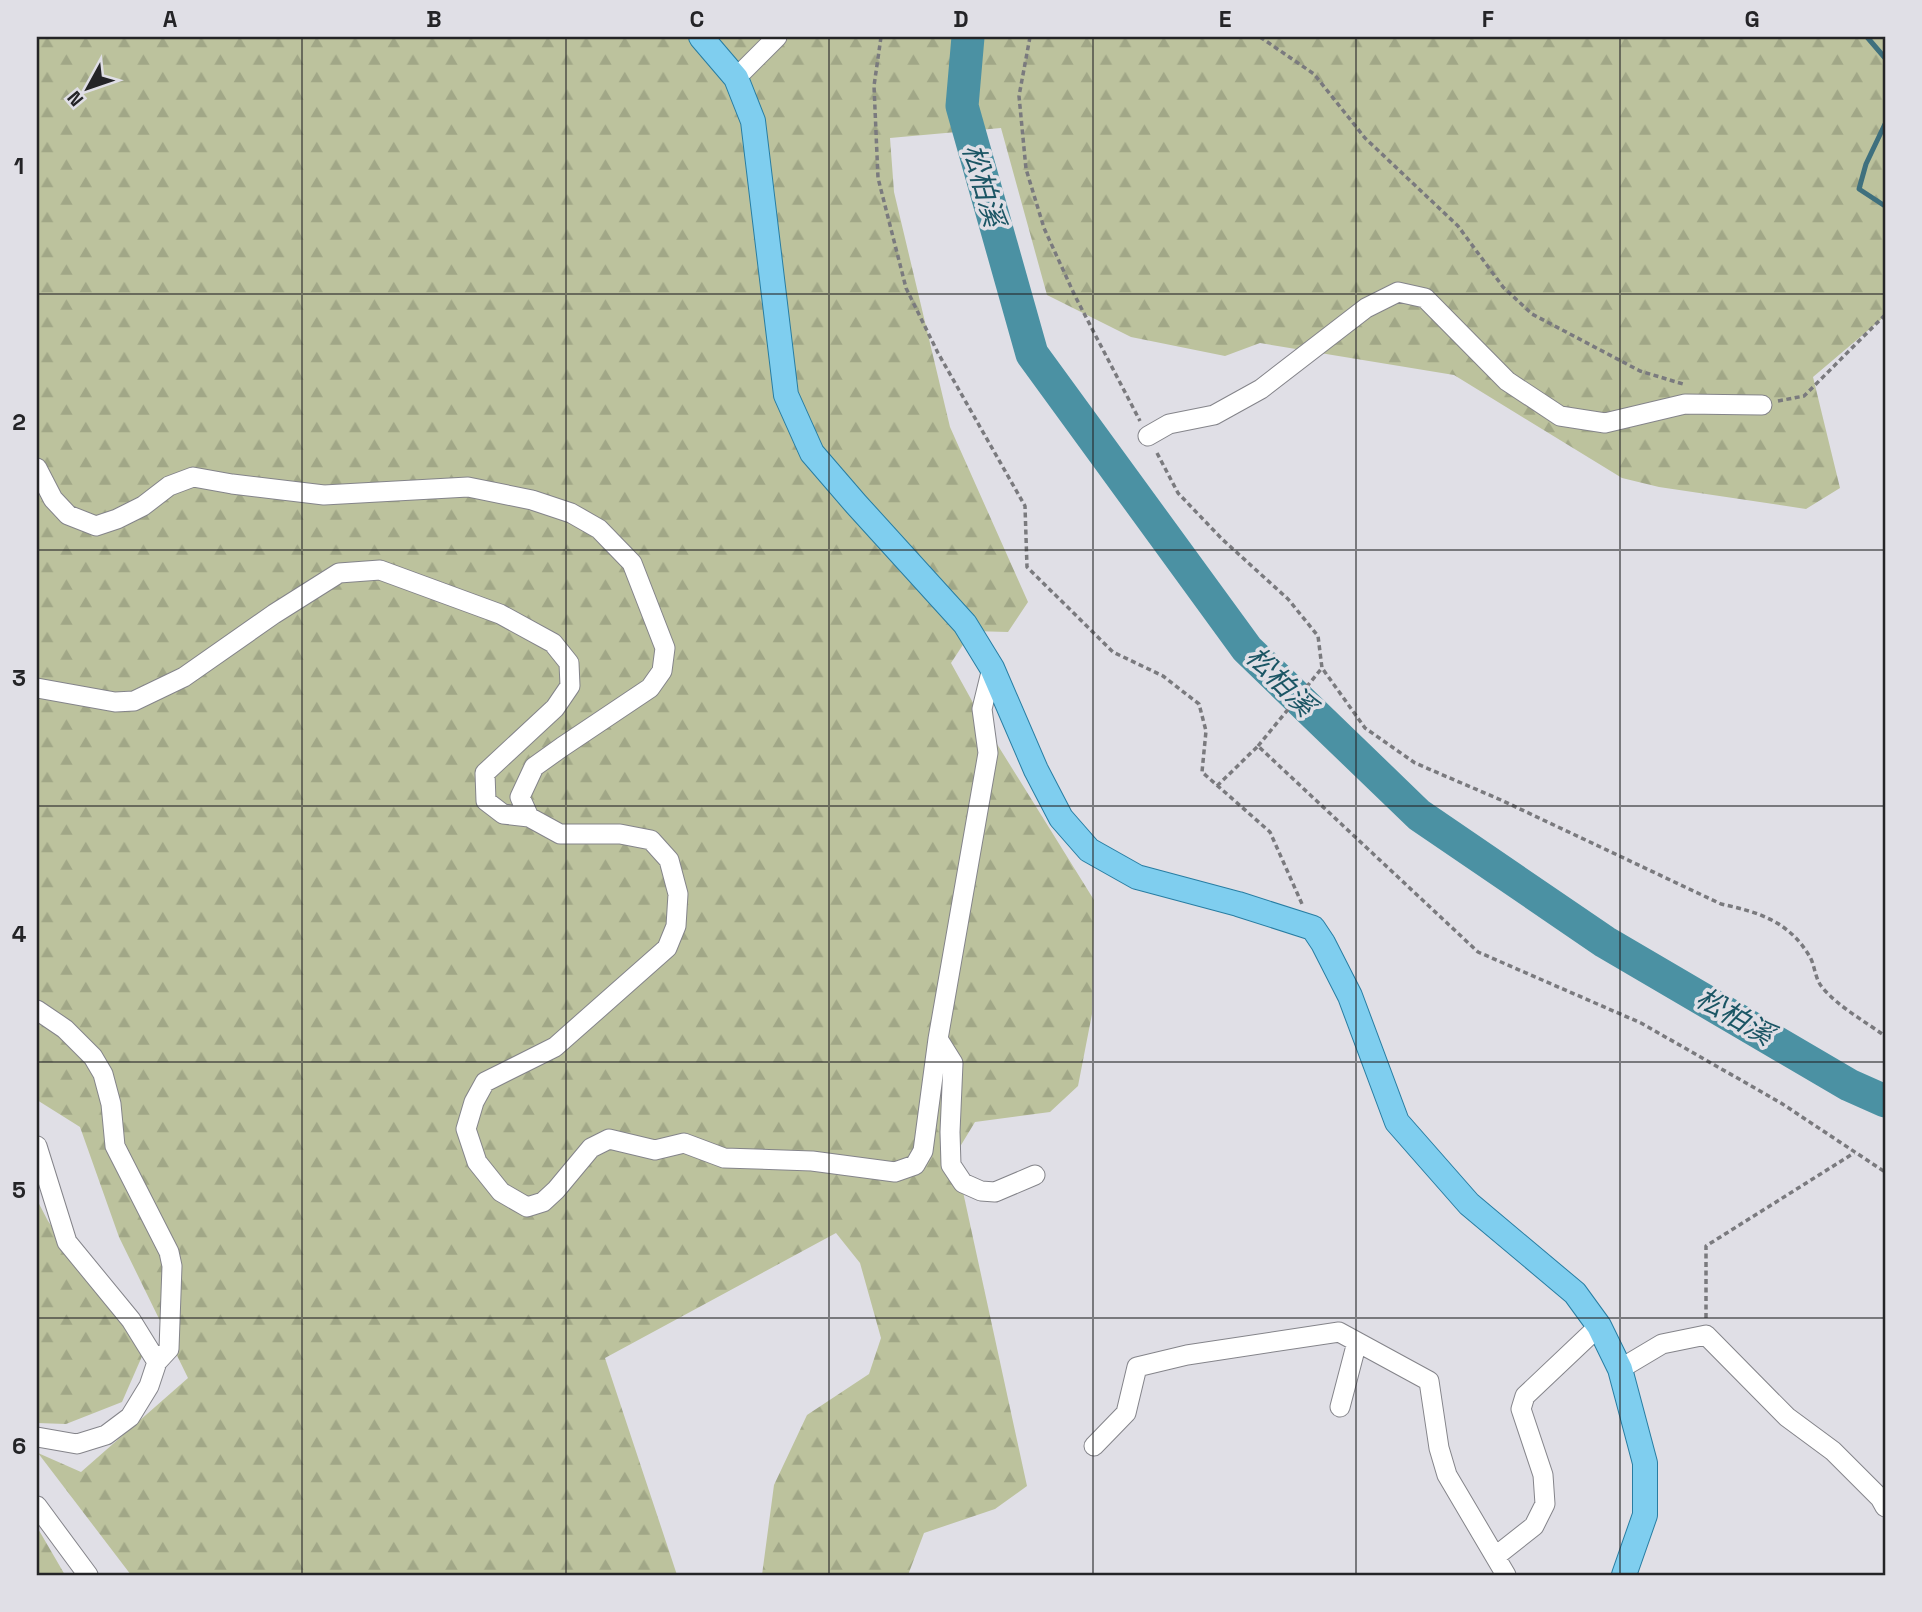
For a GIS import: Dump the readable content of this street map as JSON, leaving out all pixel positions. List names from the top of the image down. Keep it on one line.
{"water":["松柏溪"],"north":"bottom left","grid":{"columns":["A","B","C","D","E","F","G"],"rows":["1","2","3","4","5","6"]}}
